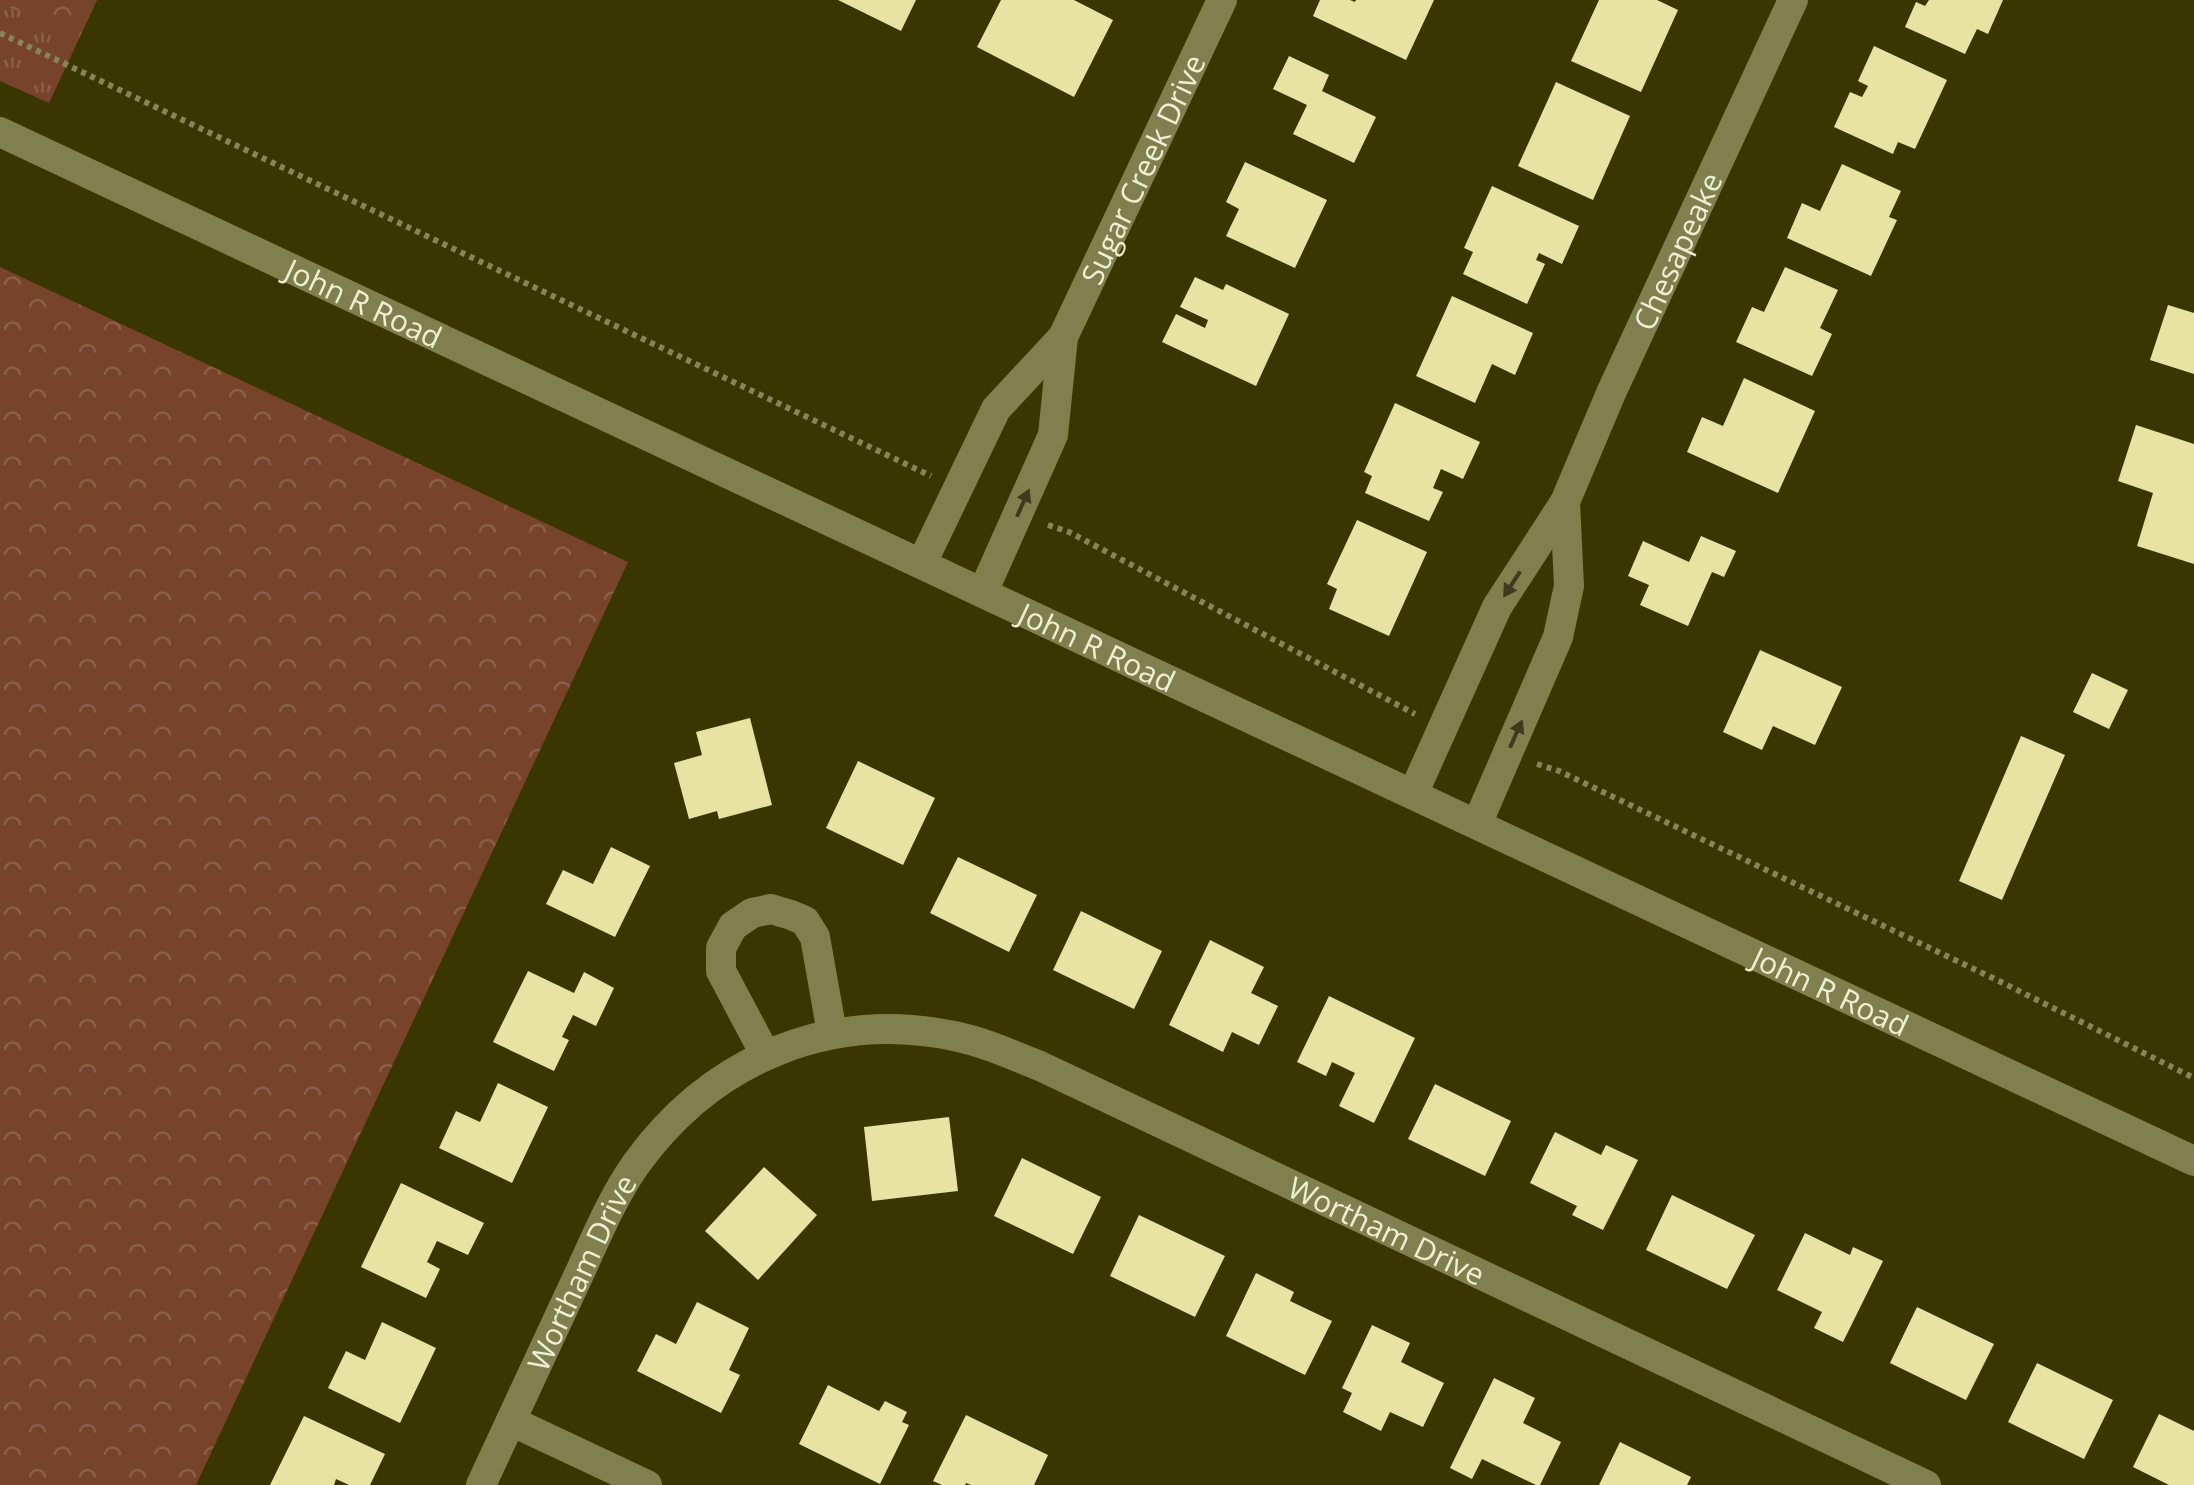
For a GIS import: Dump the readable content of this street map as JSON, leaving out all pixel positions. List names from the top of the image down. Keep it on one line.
{"streets":{"street":["Sugar Creek Drive","Chesapeake","John R Road","Wortham Drive"]},"crossings":[["Sugar Creek Drive","John R Road"],["Chesapeake","John R Road"]]}
